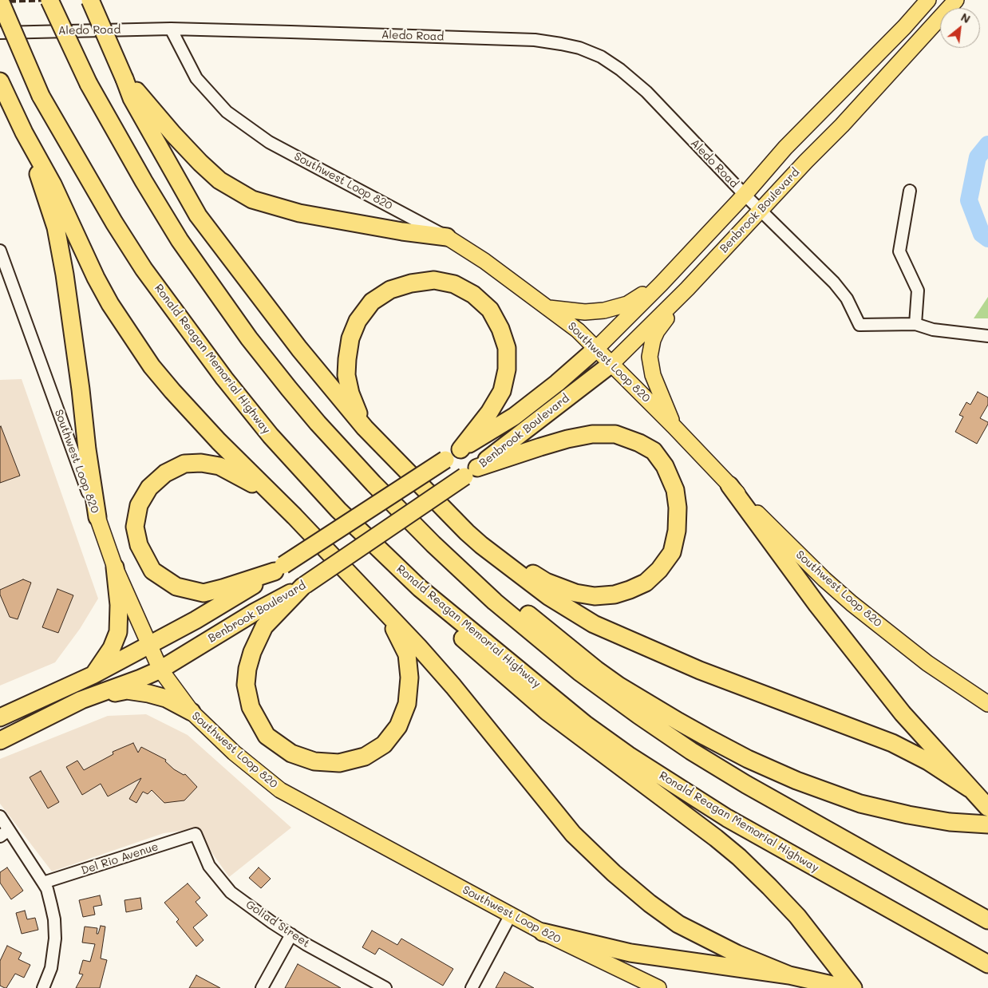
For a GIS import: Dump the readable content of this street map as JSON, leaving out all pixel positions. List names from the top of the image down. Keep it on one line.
{"streets":{"highway":["Benbrook Boulevard","Ronald Reagan Memorial Highway"],"main road":["Southwest Loop 820"],"street":["Aledo Road","Del Rio Avenue","Goliad Street"]},"crossings":[["Aledo Road","Southwest Loop 820"],["Aledo Road","Benbrook Boulevard"],["Southwest Loop 820","Benbrook Boulevard"],["Del Rio Avenue","Goliad Street"]],"north":"top right"}
